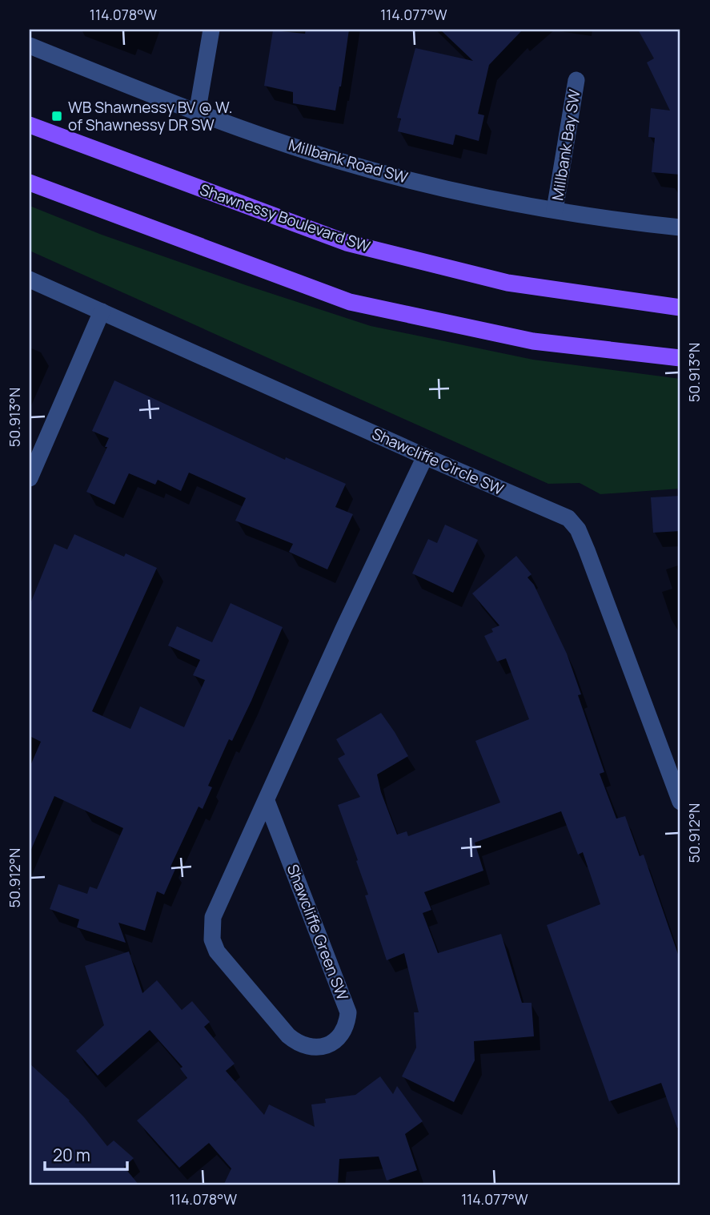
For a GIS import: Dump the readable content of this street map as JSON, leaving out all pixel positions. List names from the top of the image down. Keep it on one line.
{"streets":{"main road":["Shawnessy Boulevard SW"],"street":["Millbank Bay SW","Millbank Road SW","Shawcliffe Circle SW","Shawcliffe Green SW"]},"crossings":[["Millbank Bay SW","Millbank Road SW"],["Shawcliffe Circle SW","Shawcliffe Green SW"]],"places":{"transit":["WB Shawnessy BV @ W. of Shawnessy DR SW"]},"scale_bar":"20 m","coordinates":["114.078°W","114.077°W","50.913°N","50.912°N"]}
